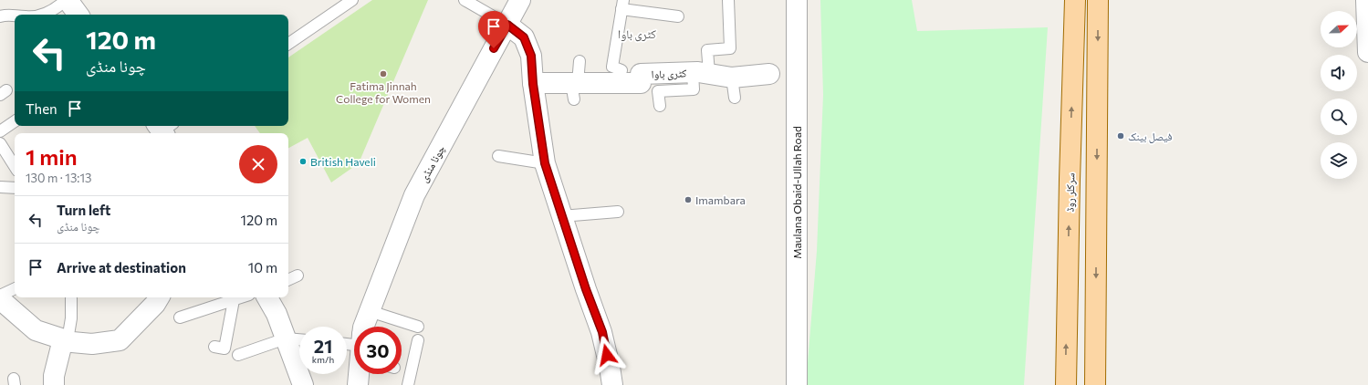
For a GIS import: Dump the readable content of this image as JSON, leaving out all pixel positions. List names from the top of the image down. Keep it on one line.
{"streets":{"main road":["سرکلر روڈ"],"street":["کٹری باوا","چونا منڈی","Maulana Obaid-Ullah Road"]},"districts":["کٹری باوا"],"places":["Fatima Jinnah College for Women","فیصل بینک","British Haveli","Imambara"],"north":"right","page":{"turn":["120 m","چونا منڈی"],"then":"Then","heading":["1 min","130 m · 13:13"],"list":[{"name":"Turn left","note":"چونا منڈی","value":"120 m"},{"name":"Arrive at destination","value":"10 m"}],"speed":"21 km/h","limit":"30"}}
